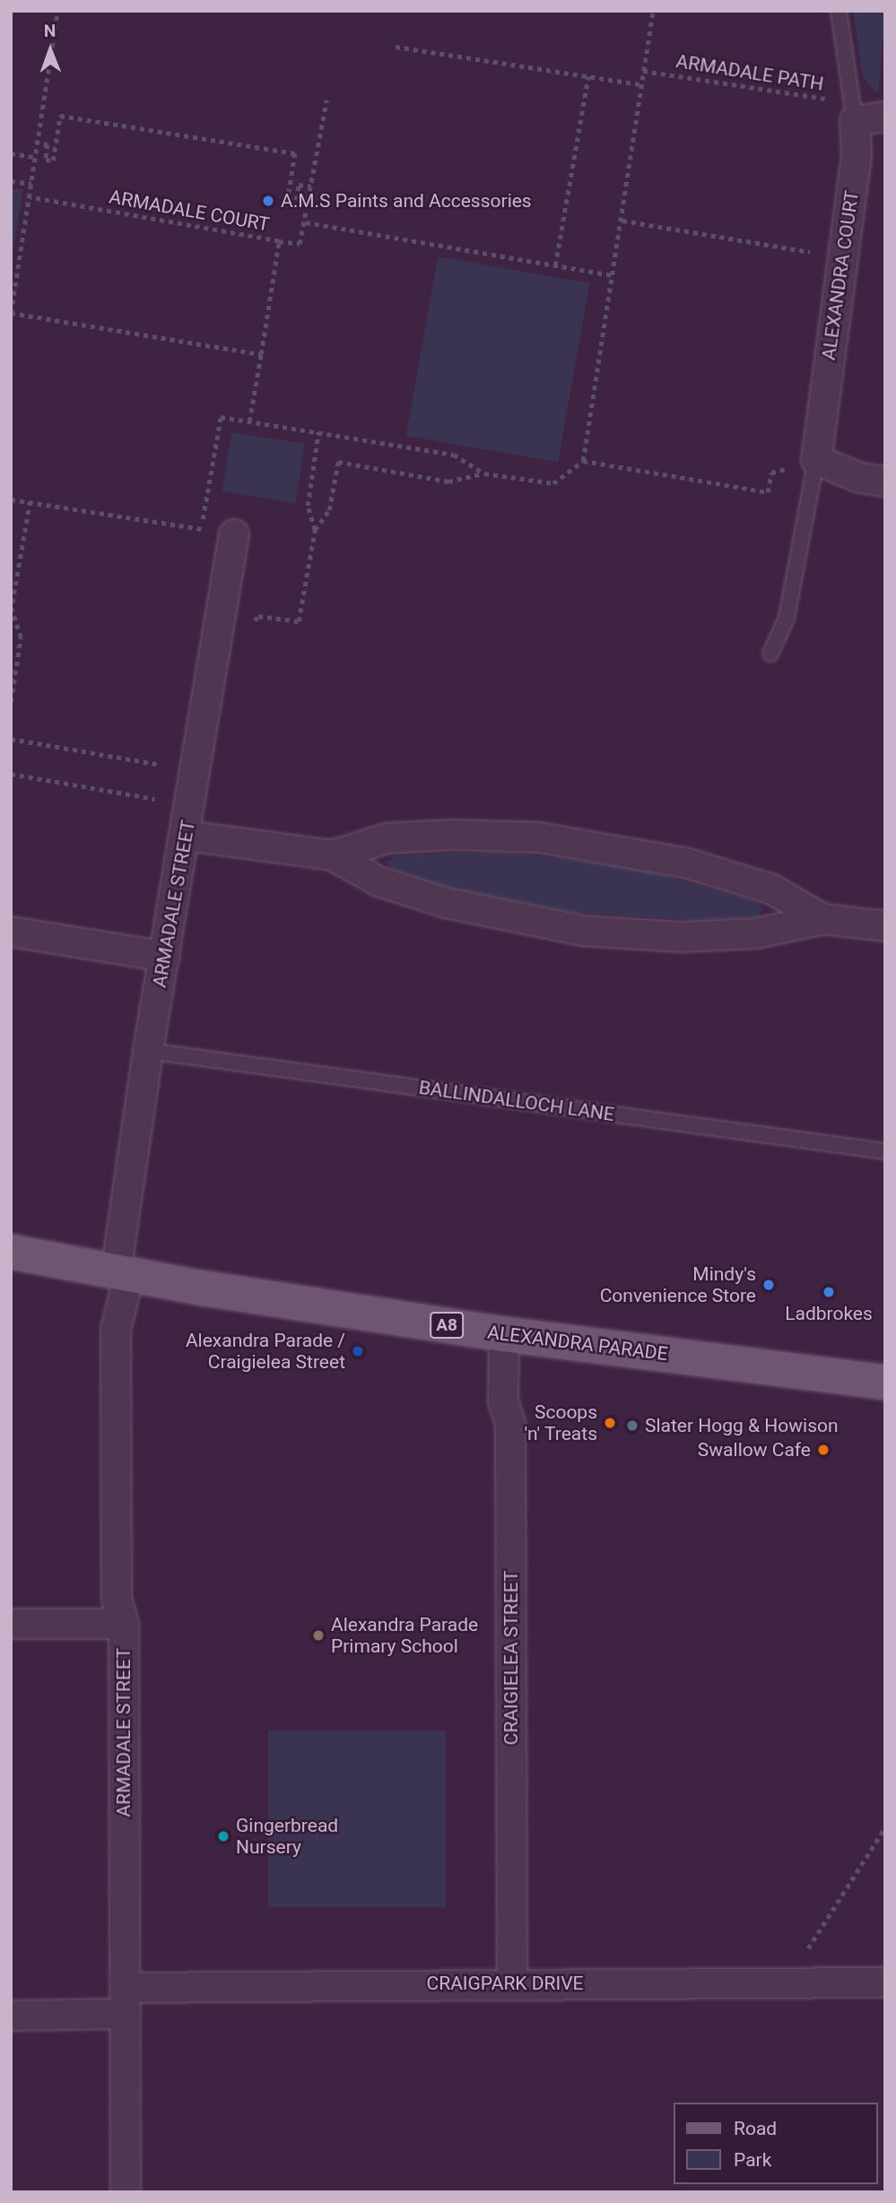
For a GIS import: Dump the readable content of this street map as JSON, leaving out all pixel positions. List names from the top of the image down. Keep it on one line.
{"streets":{"main road":["A8","ALEXANDRA PARADE"],"street":["ALEXANDRA COURT","ARMADALE STREET","CRAIGIELEA STREET","CRAIGPARK DRIVE"],"lane":["BALLINDALLOCH LANE"],"path":["ARMADALE PATH","ARMADALE COURT"]},"crossings":[["ARMADALE STREET","BALLINDALLOCH LANE"],["ARMADALE STREET","ALEXANDRA PARADE"],["ARMADALE STREET","CRAIGPARK DRIVE"],["ALEXANDRA PARADE","CRAIGIELEA STREET"],["CRAIGIELEA STREET","CRAIGPARK DRIVE"]],"places":["A.M.S Paints and Accessories","Mindy's Convenience Store","Ladbrokes","Alexandra Parade / Craigielea Street","Scoops 'n' Treats","Slater Hogg & Howison","Swallow Cafe","Alexandra Parade Primary School","Gingerbread Nursery"],"legend":["Road","Park"],"north":"top"}
